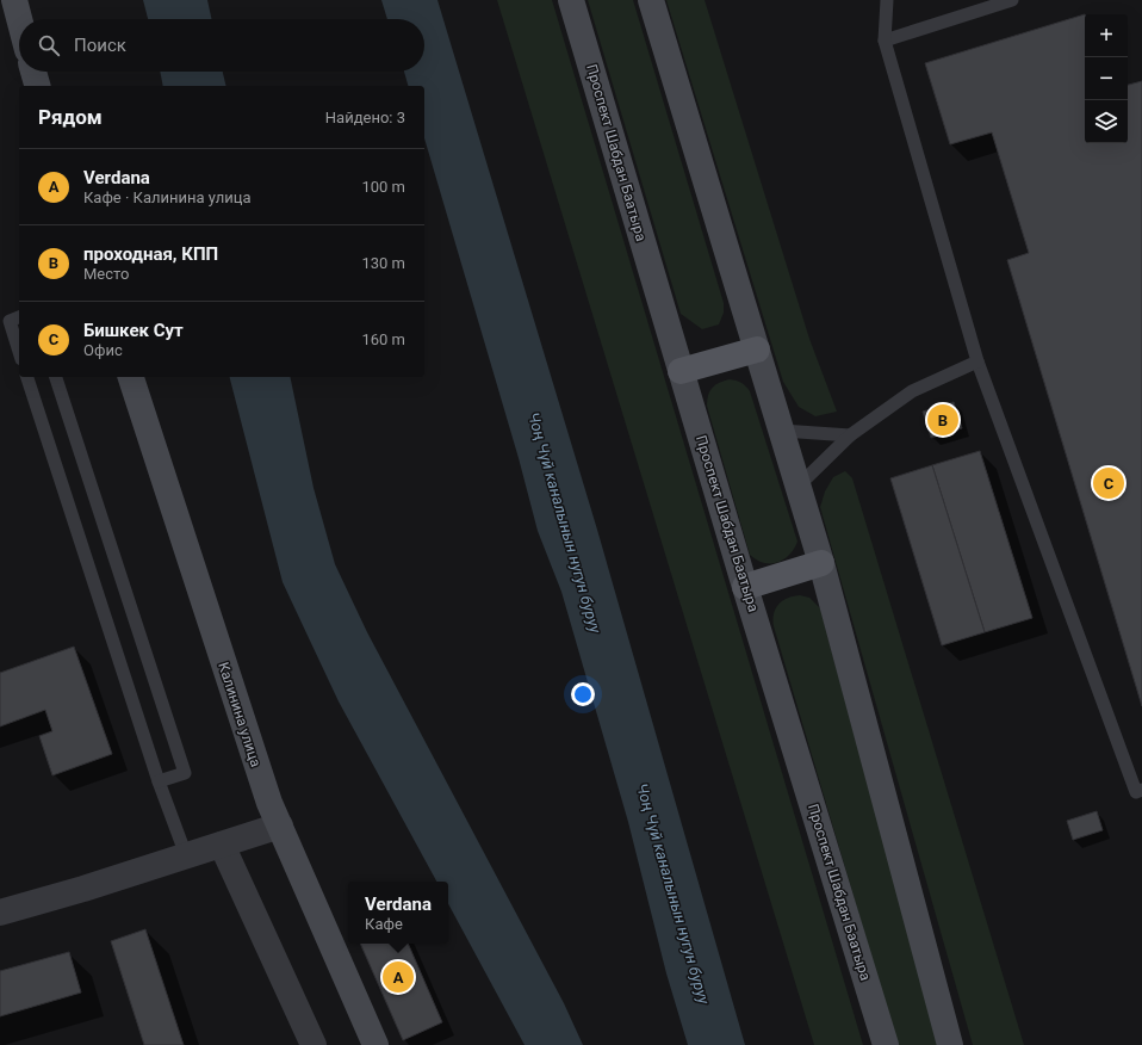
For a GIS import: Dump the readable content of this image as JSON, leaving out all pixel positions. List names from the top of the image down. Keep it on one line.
{"streets":{"main road":["Проспект Шабдан Баатыра","Калинина улица"]},"water":["Чоң Чүй каналынын нугун буруу"],"page":{"map_buttons":["+","−"],"search":"Поиск","heading":["Рядом","Найдено: 3"],"list":[{"mark":"A","name":"Verdana","note":"Кафе · Калинина улица","value":"100 m"},{"mark":"B","name":"проходная, КПП","note":"Место","value":"130 m"},{"mark":"C","name":"Бишкек Сут","note":"Офис","value":"160 m"}],"pins":["B","C","A"],"popup":["Verdana","Кафе"]}}
